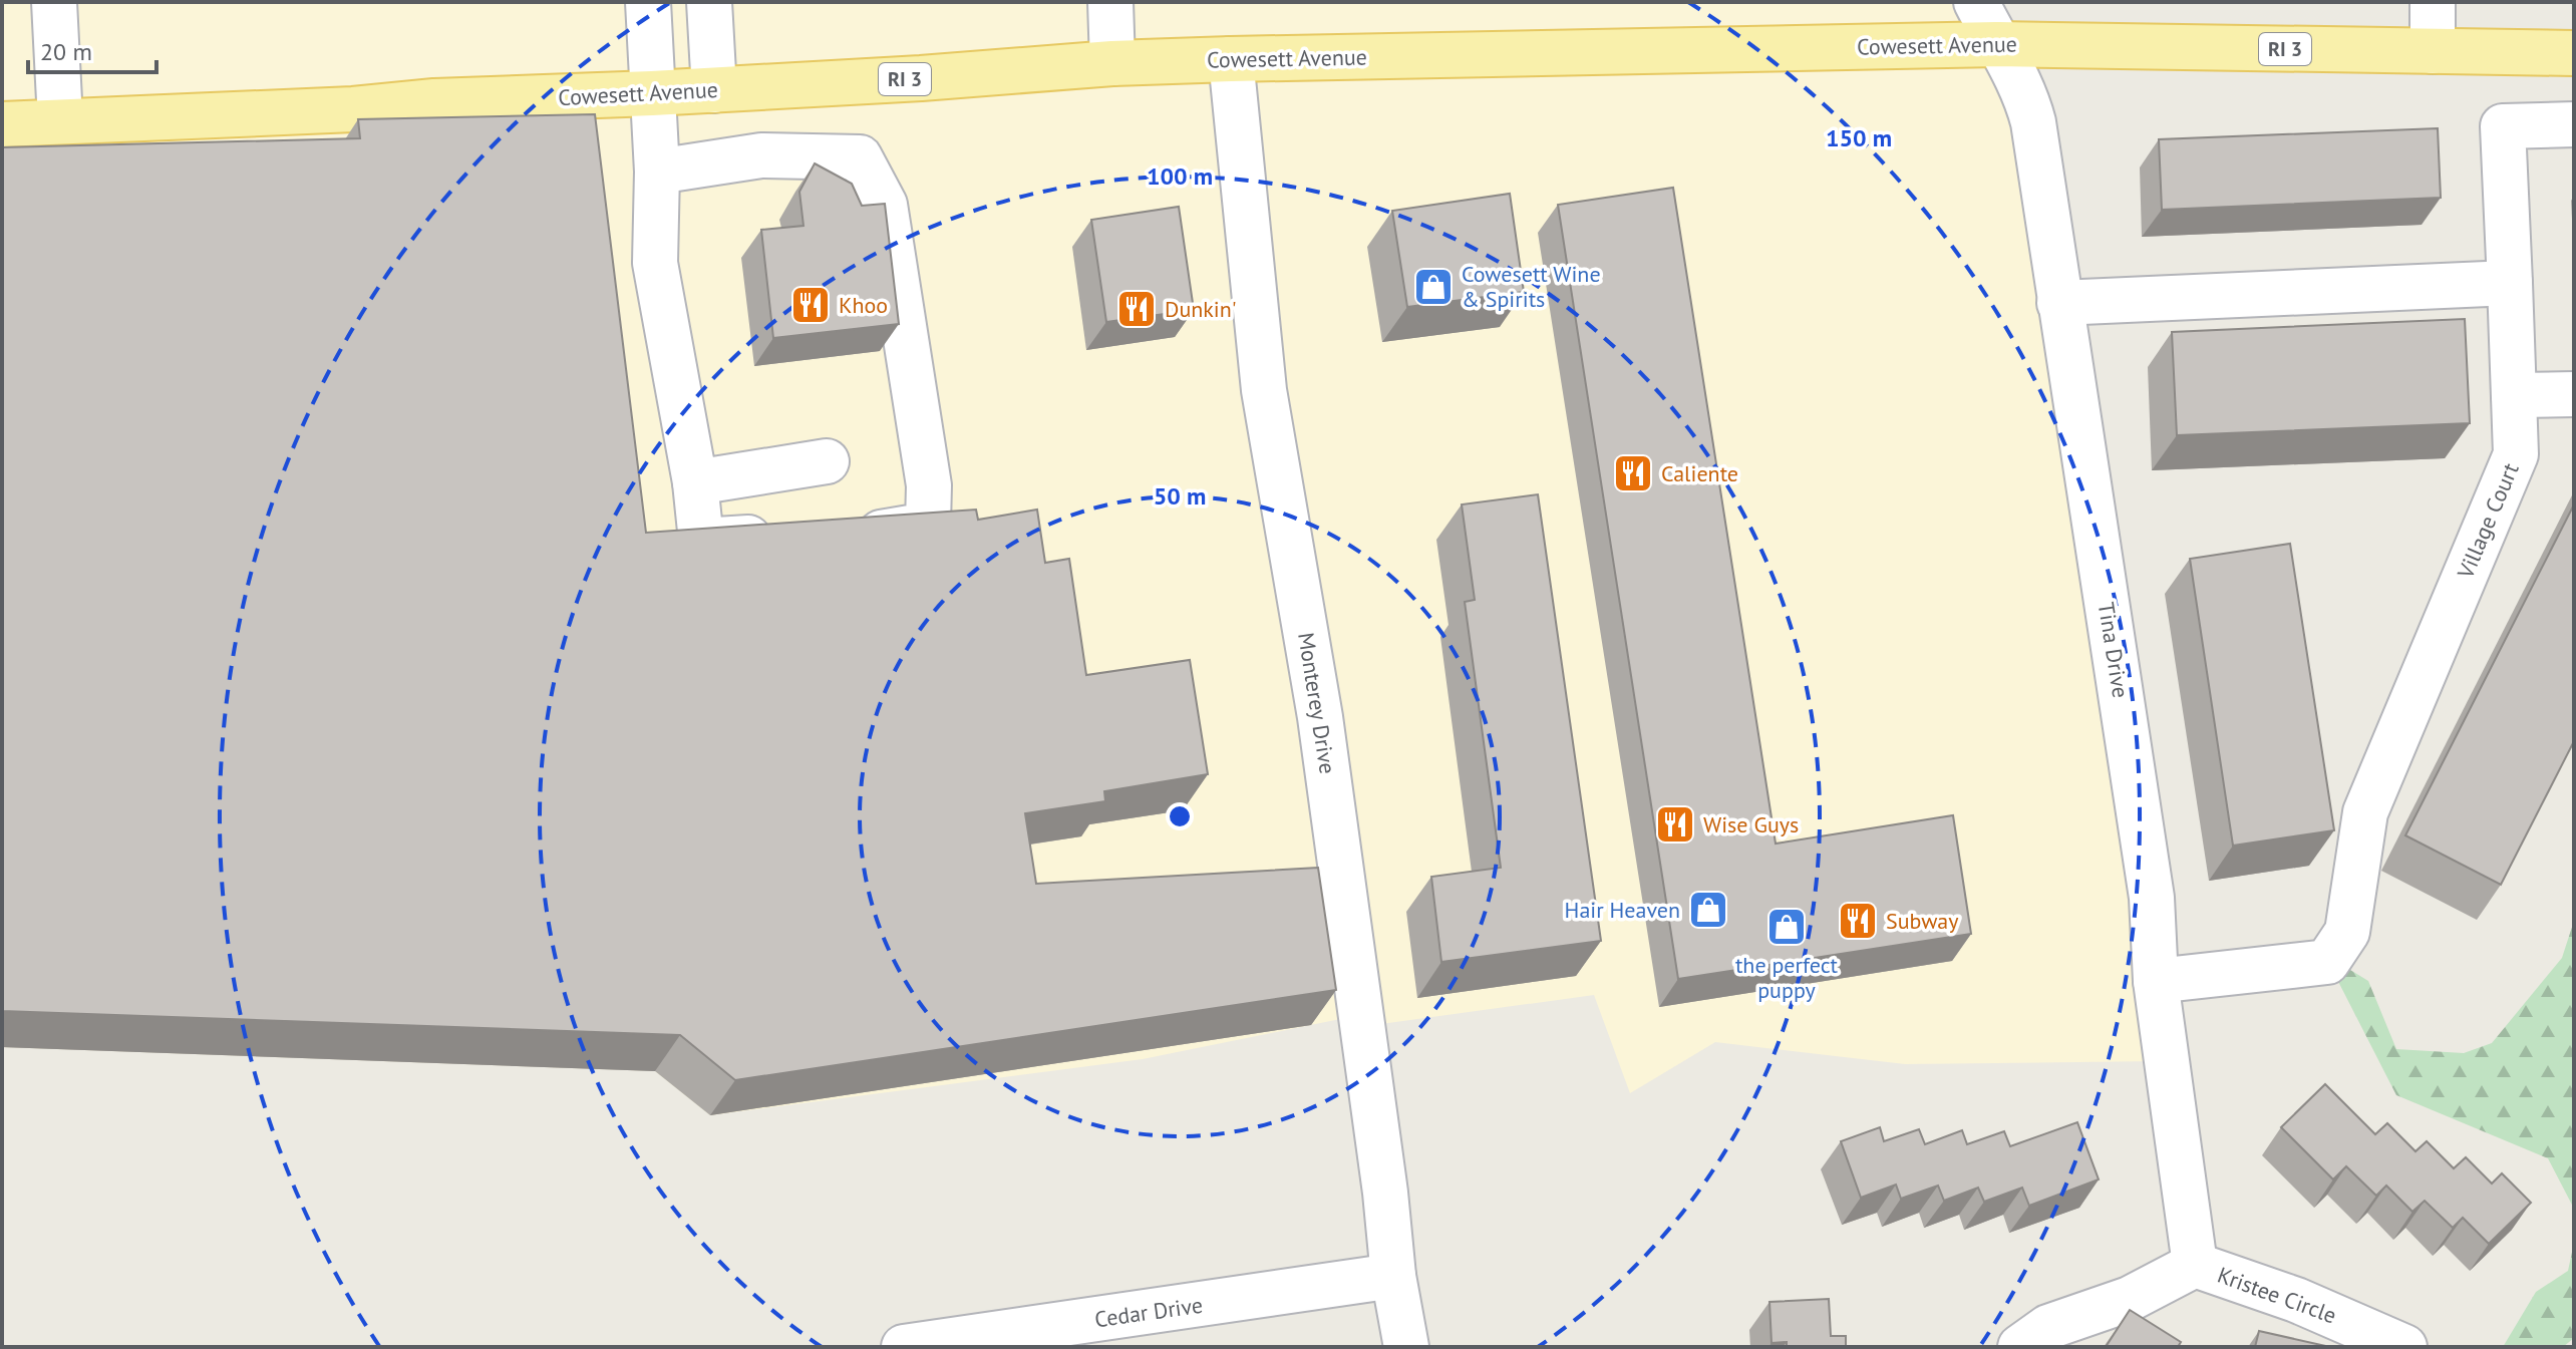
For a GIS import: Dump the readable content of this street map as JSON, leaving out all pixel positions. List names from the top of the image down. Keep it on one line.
{"streets":{"main road":["Cowesett Avenue","RI 3"],"street":["Village Court","Tina Drive","Monterey Drive","Kristee Circle","Cedar Drive"]},"crossings":[["Cowesett Avenue","Tina Drive"],["Cowesett Avenue","Monterey Drive"],["Village Court","Tina Drive"],["Tina Drive","Kristee Circle"],["Monterey Drive","Cedar Drive"]],"places":{"shop":["Cowesett Wine & Spirits","Hair Heaven","the perfect puppy"],"restaurant":["Khoo","Dunkin'","Caliente","Wise Guys","Subway"]},"scale_bar":"20 m","rings":["150 m","100 m","50 m"]}
